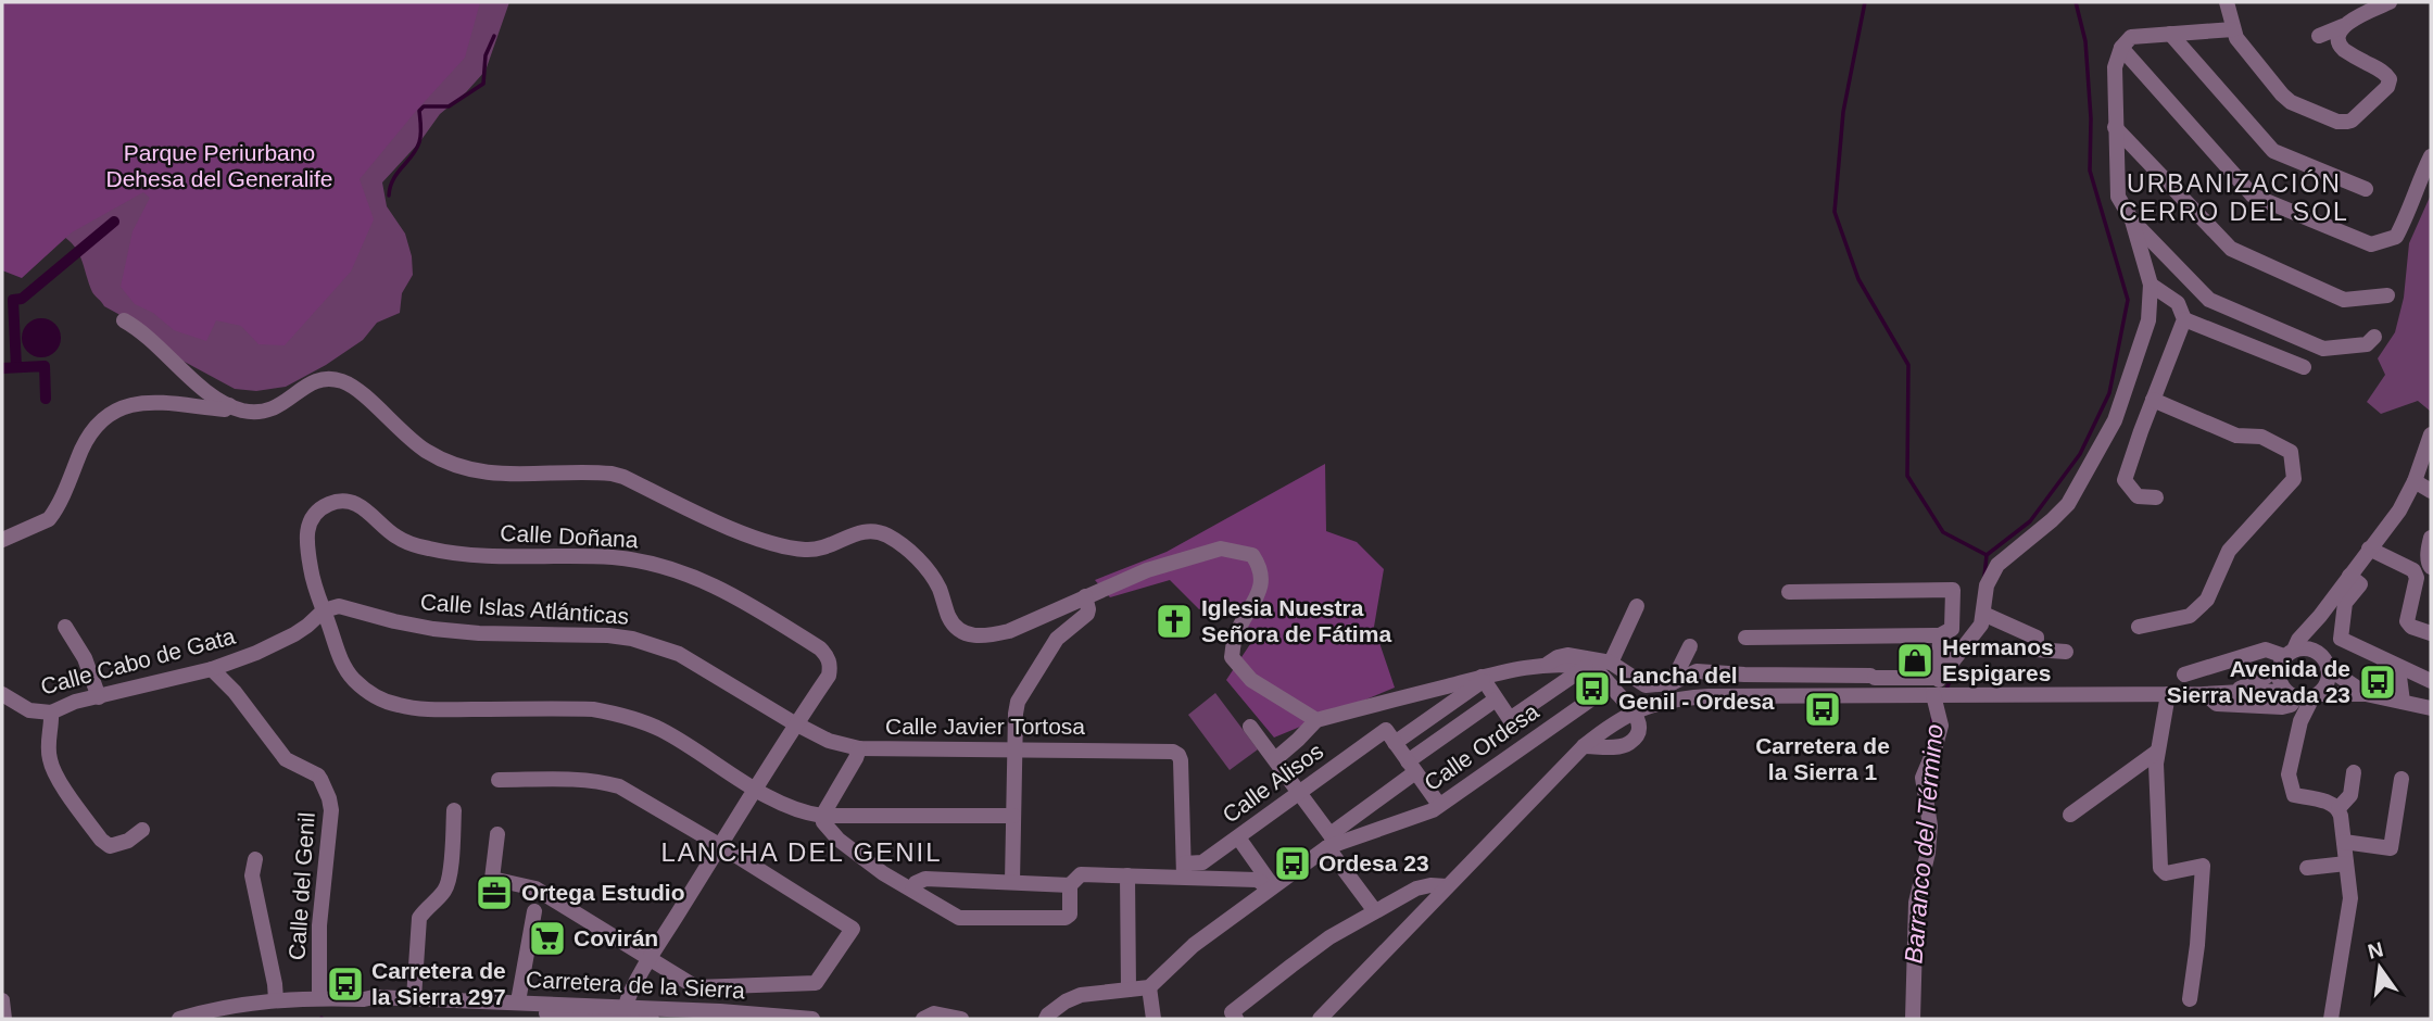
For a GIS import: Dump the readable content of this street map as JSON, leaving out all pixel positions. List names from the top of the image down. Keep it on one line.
{"streets":{"street":["Calle Doñana","Calle Islas Atlánticas","Calle Cabo de Gata","Calle Javier Tortosa","Calle Ordesa","Calle Alisos","Calle del Genil","Carretera de la Sierra"]},"crossings":[["Calle Doñana","Calle Islas Atlánticas"],["Calle Doñana","Calle Cabo de Gata"],["Calle Doñana","Calle Javier Tortosa"],["Calle Doñana","Carretera de la Sierra"],["Calle Islas Atlánticas","Calle Cabo de Gata"],["Calle Islas Atlánticas","Calle Javier Tortosa"],["Calle Cabo de Gata","Calle del Genil"],["Calle Javier Tortosa","Calle Alisos"],["Calle del Genil","Carretera de la Sierra"]],"districts":["URBANIZACIÓN CERRO DEL SOL","LANCHA DEL GENIL"],"water":["Barranco del Término"],"parks":["Parque Periurbano Dehesa del Generalife"],"places":{"church":["Iglesia Nuestra Señora de Fátima"],"shop":["Hermanos Espigares"],"bus stop":["Avenida de Sierra Nevada 23","Lancha del Genil - Ordesa","Carretera de la Sierra 1","Ordesa 23","Carretera de la Sierra 297"],"office":["Ortega Estudio"],"supermarket":["Covirán"]},"north":"top"}
